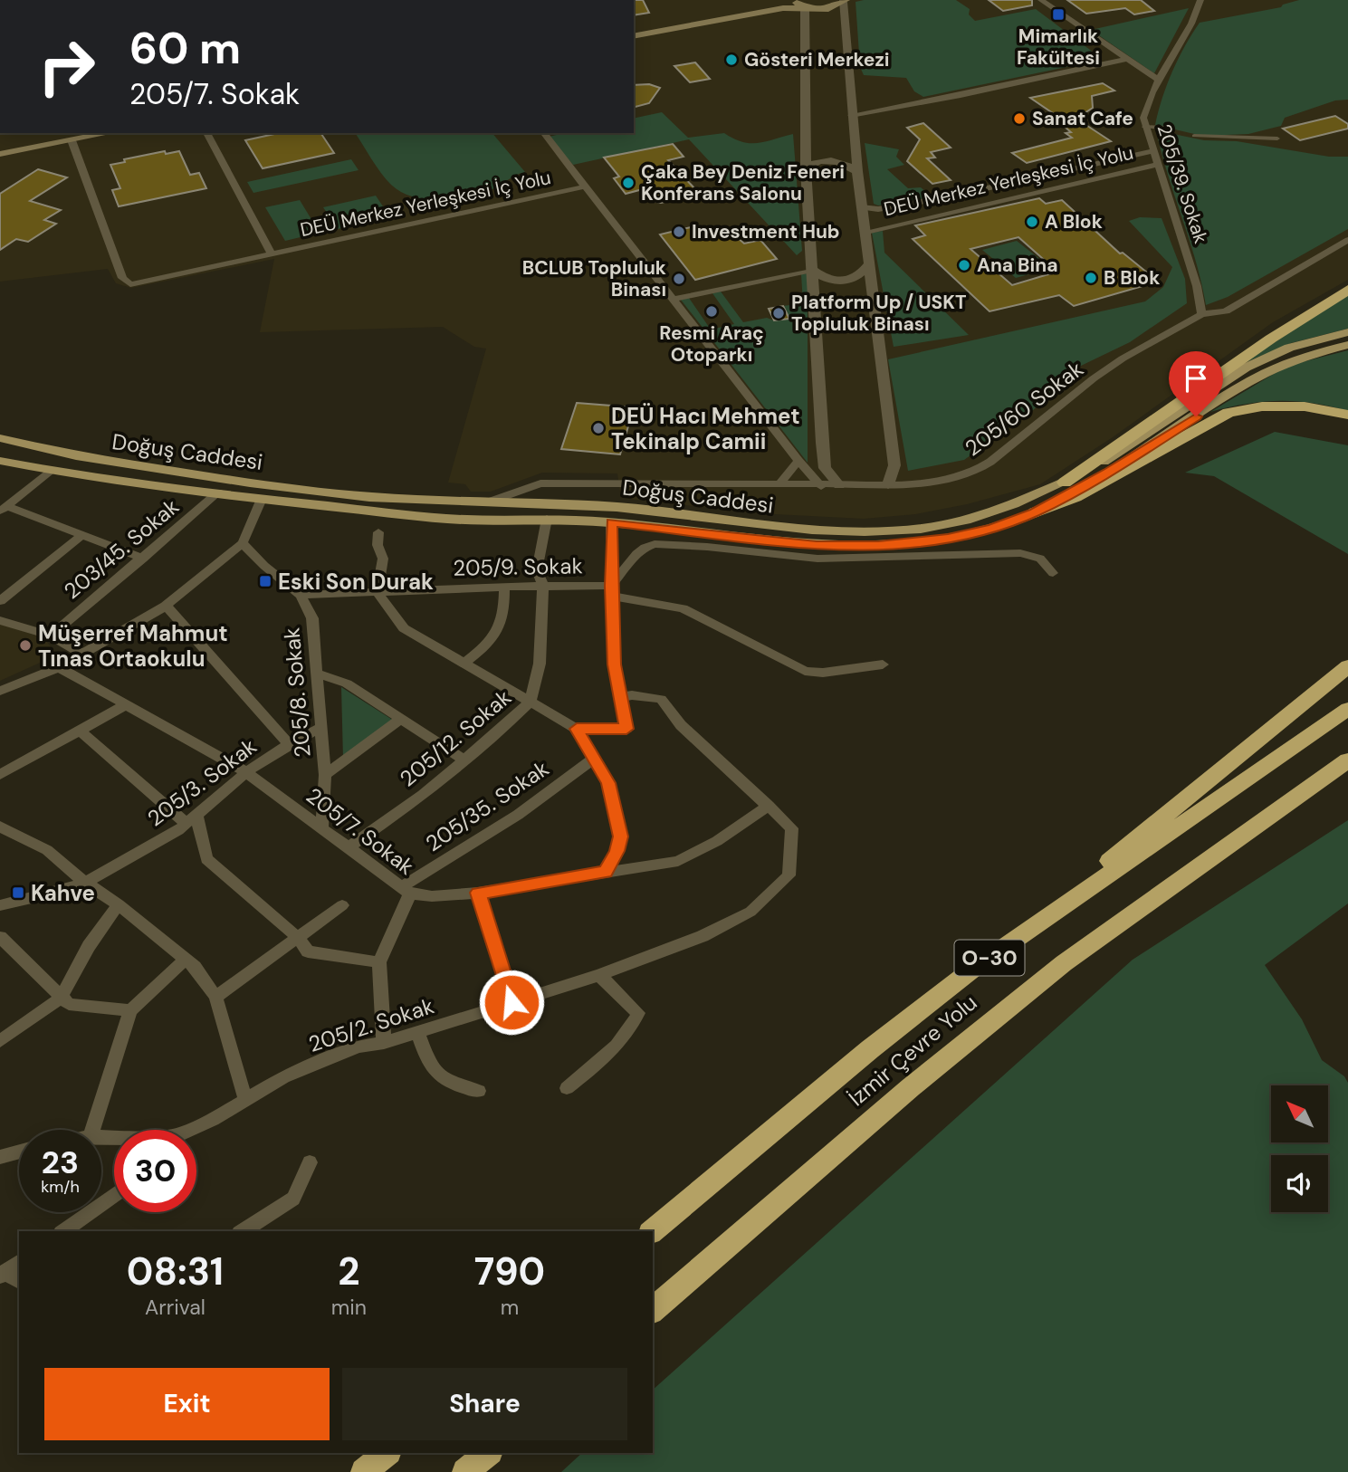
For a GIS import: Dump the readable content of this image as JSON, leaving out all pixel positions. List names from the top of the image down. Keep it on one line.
{"streets":{"highway":["O-30","İzmir Çevre Yolu"],"main road":["Doğuş Caddesi"],"street":["DEÜ Merkez Yerleşkesi İç Yolu","205/39. Sokak","205/60 Sokak","203/45. Sokak","205/9. Sokak","205/8. Sokak","205/12. Sokak","205/3. Sokak","205/35. Sokak","205/7. Sokak","205/2. Sokak"]},"crossings":[["DEÜ Merkez Yerleşkesi İç Yolu","205/39. Sokak"],["205/39. Sokak","205/60 Sokak"],["205/60 Sokak","Doğuş Caddesi"],["Doğuş Caddesi","203/45. Sokak"],["Doğuş Caddesi","205/12. Sokak"],["205/9. Sokak","205/8. Sokak"],["205/9. Sokak","205/12. Sokak"],["205/8. Sokak","205/3. Sokak"],["205/8. Sokak","205/7. Sokak"],["205/12. Sokak","205/7. Sokak"],["205/3. Sokak","205/7. Sokak"],["205/35. Sokak","205/7. Sokak"],["205/7. Sokak","205/2. Sokak"]],"places":{"transit":["Mimarlık Fakültesi","Eski Son Durak","Kahve"],"other":["Gösteri Merkezi","Sanat Cafe","Çaka Bey Deniz Feneri Konferans Salonu","A Blok","Investment Hub","Ana Bina","B Blok","BCLUB Topluluk Binası","Resmi Araç Otoparkı","Platform Up / USKT Topluluk Binası","DEÜ Hacı Mehmet Tekinalp Camii","Müşerref Mahmut Tınas Ortaokulu"]},"north":"top left","page":{"turn":["60 m","205/7. Sokak"],"speed":"23 km/h","limit":"30","eta":["08:31","Arrival","2","min","790","m"],"buttons":["Exit","Share"]}}
